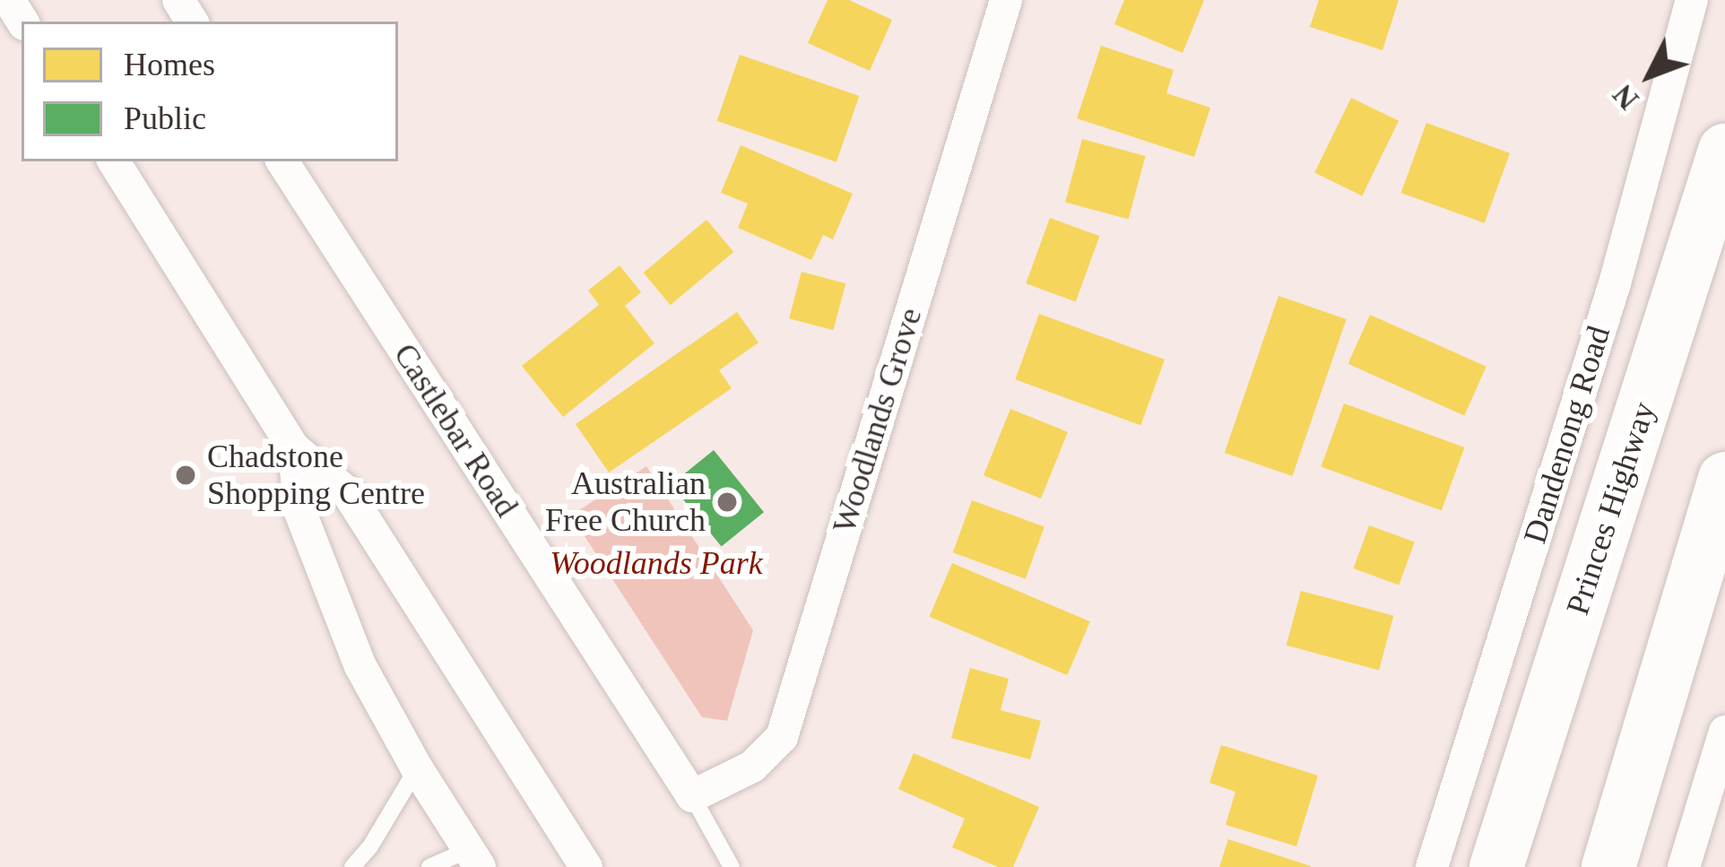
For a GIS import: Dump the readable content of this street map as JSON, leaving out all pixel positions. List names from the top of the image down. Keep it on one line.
{"streets":{"highway":["Princes Highway"],"street":["Woodlands Grove","Castlebar Road","Dandenong Road"]},"crossings":[["Woodlands Grove","Castlebar Road"]],"parks":["Woodlands Park"],"places":["Chadstone Shopping Centre","Australian Free Church"],"legend":["Homes","Public"],"north":"bottom left"}
